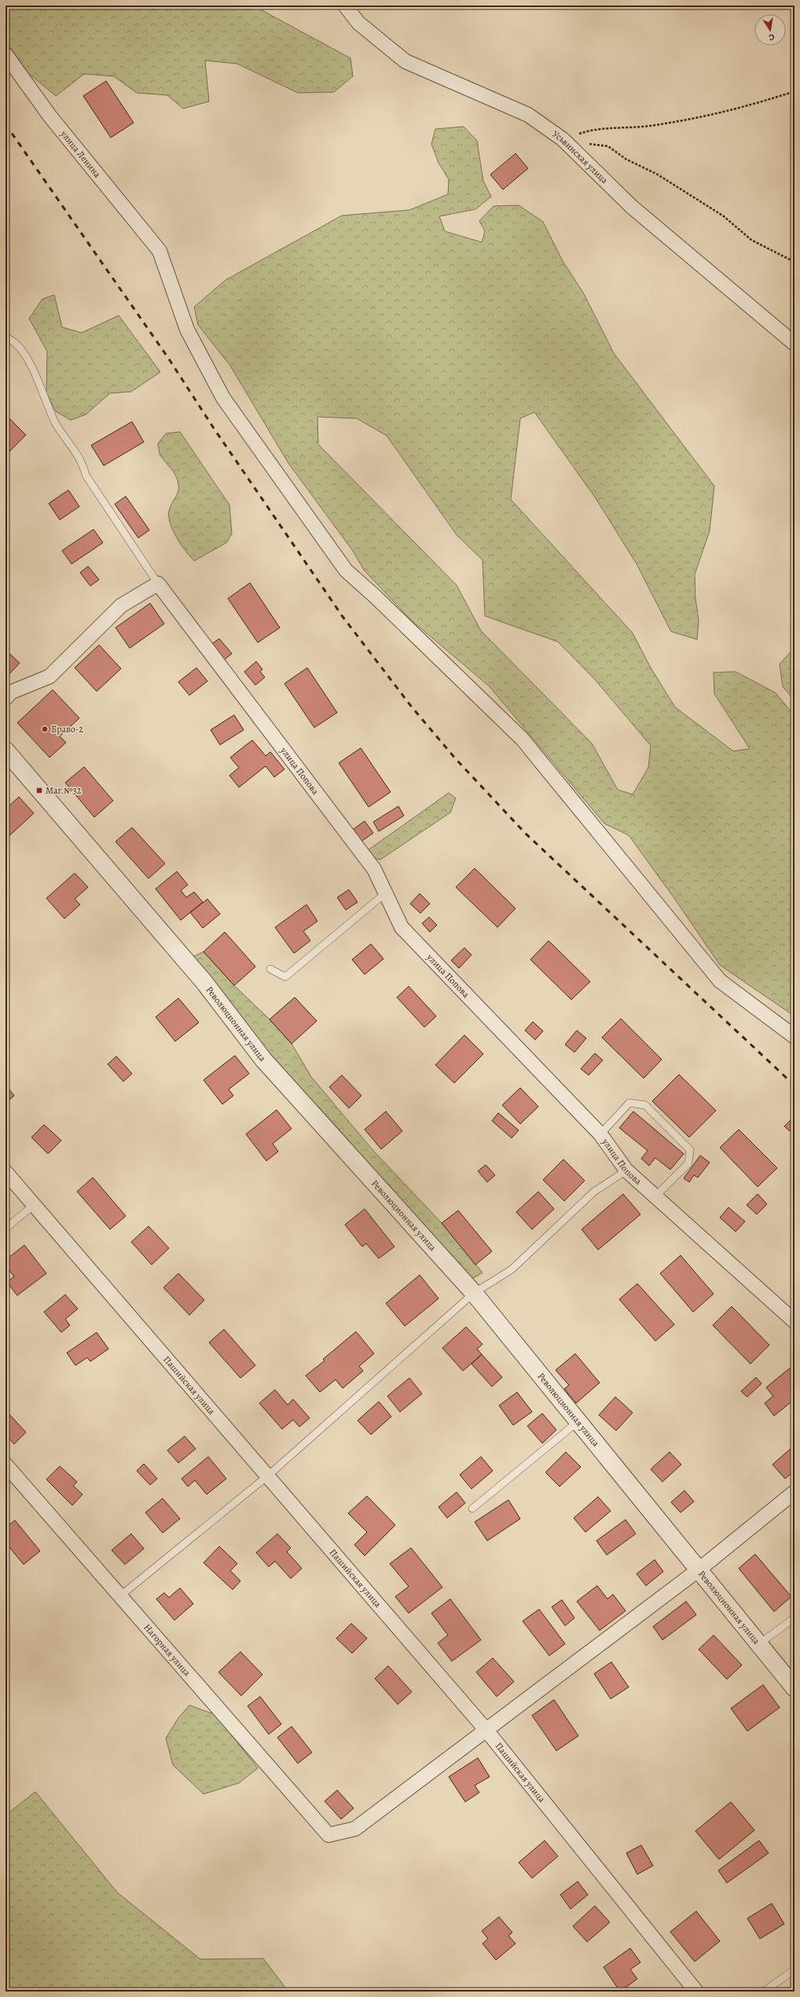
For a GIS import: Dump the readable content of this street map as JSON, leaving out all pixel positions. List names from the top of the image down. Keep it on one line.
{"streets":{"street":["улица Ленина","Усьвинская улица","улица Попова","Революционная улица","Пашийская улица","Нагорная улица"]},"crossings":[["Пашийская улица","Нагорная улица"]],"places":{"other":["Браво-2"],"transit":["Маг.№32"]},"north":"bottom"}
